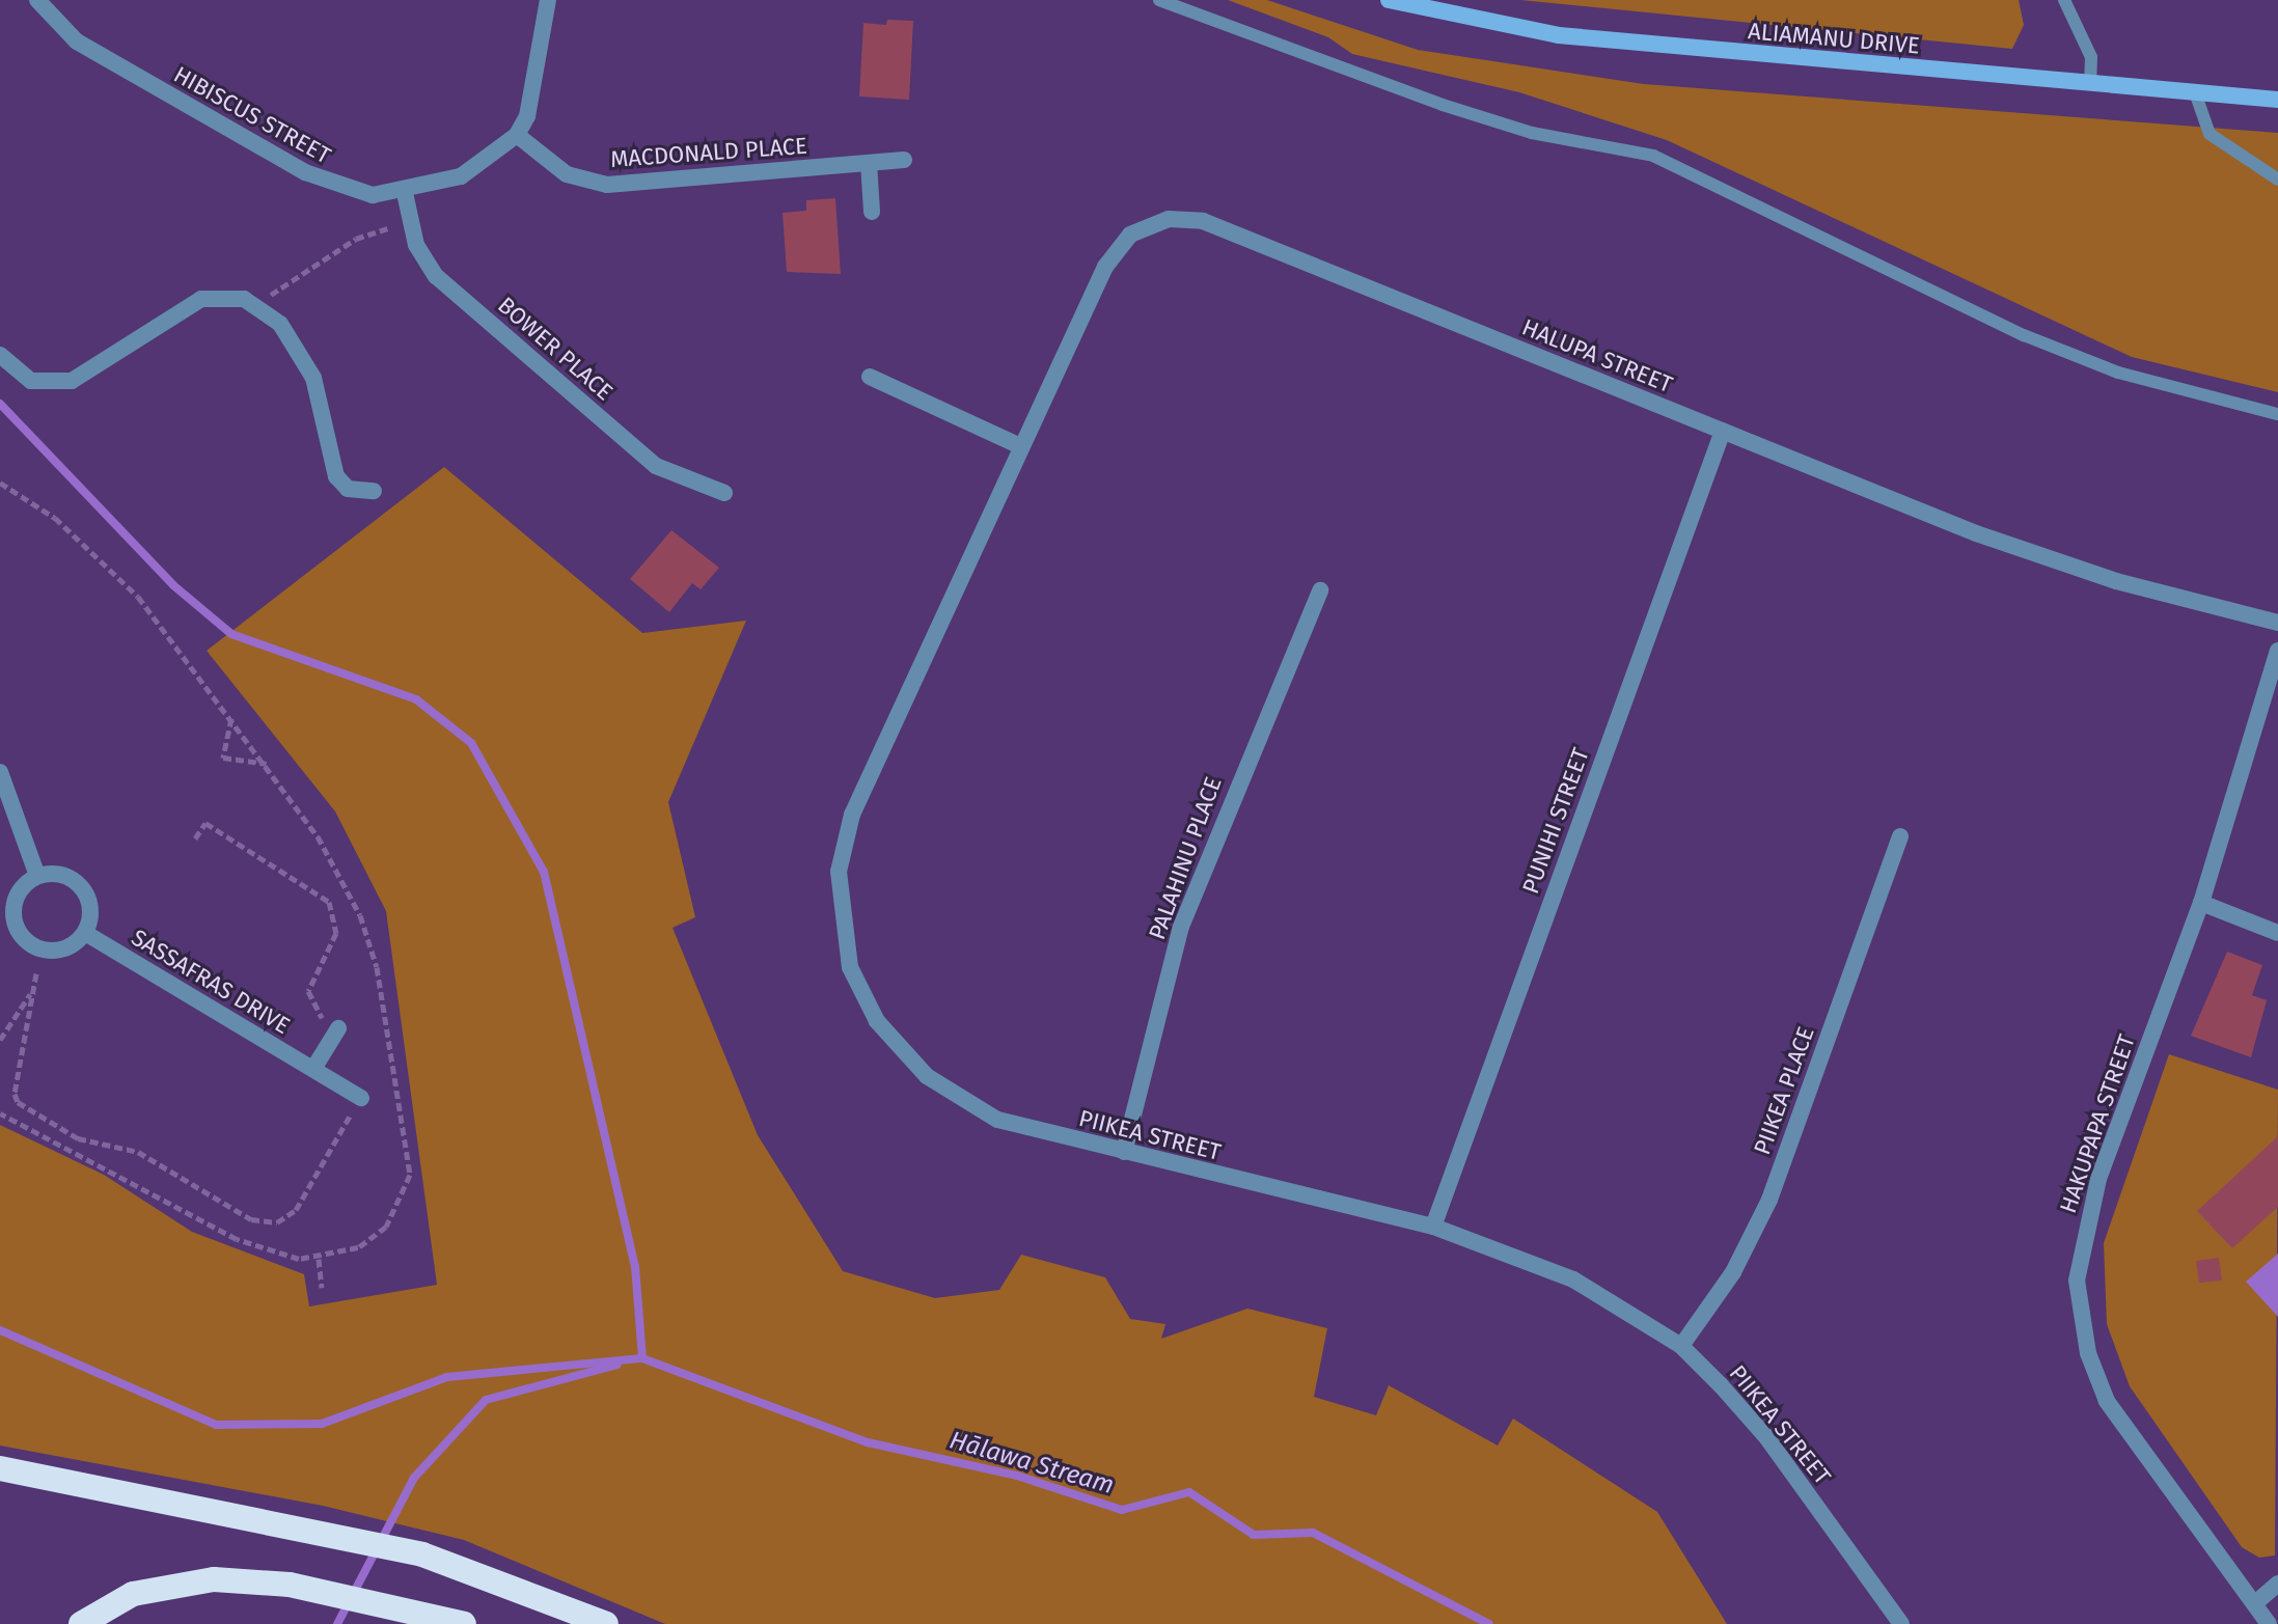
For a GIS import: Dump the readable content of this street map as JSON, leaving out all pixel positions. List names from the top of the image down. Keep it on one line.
{"streets":{"street":["ALIAMANU DRIVE","HIBISCUS STREET","MACDONALD PLACE","BOWER PLACE","HALUPA STREET","PUNIHI STREET","PALAHINU PLACE","SASSAFRAS DRIVE","PIIKEA PLACE","HAKUPAPA STREET","PIIKEA STREET"]},"crossings":[["HIBISCUS STREET","MACDONALD PLACE"],["HIBISCUS STREET","BOWER PLACE"],["HALUPA STREET","PUNIHI STREET"],["HALUPA STREET","PIIKEA STREET"],["PUNIHI STREET","PIIKEA STREET"],["PALAHINU PLACE","PIIKEA STREET"],["PIIKEA PLACE","PIIKEA STREET"]],"water":["Hālawa Stream"]}
